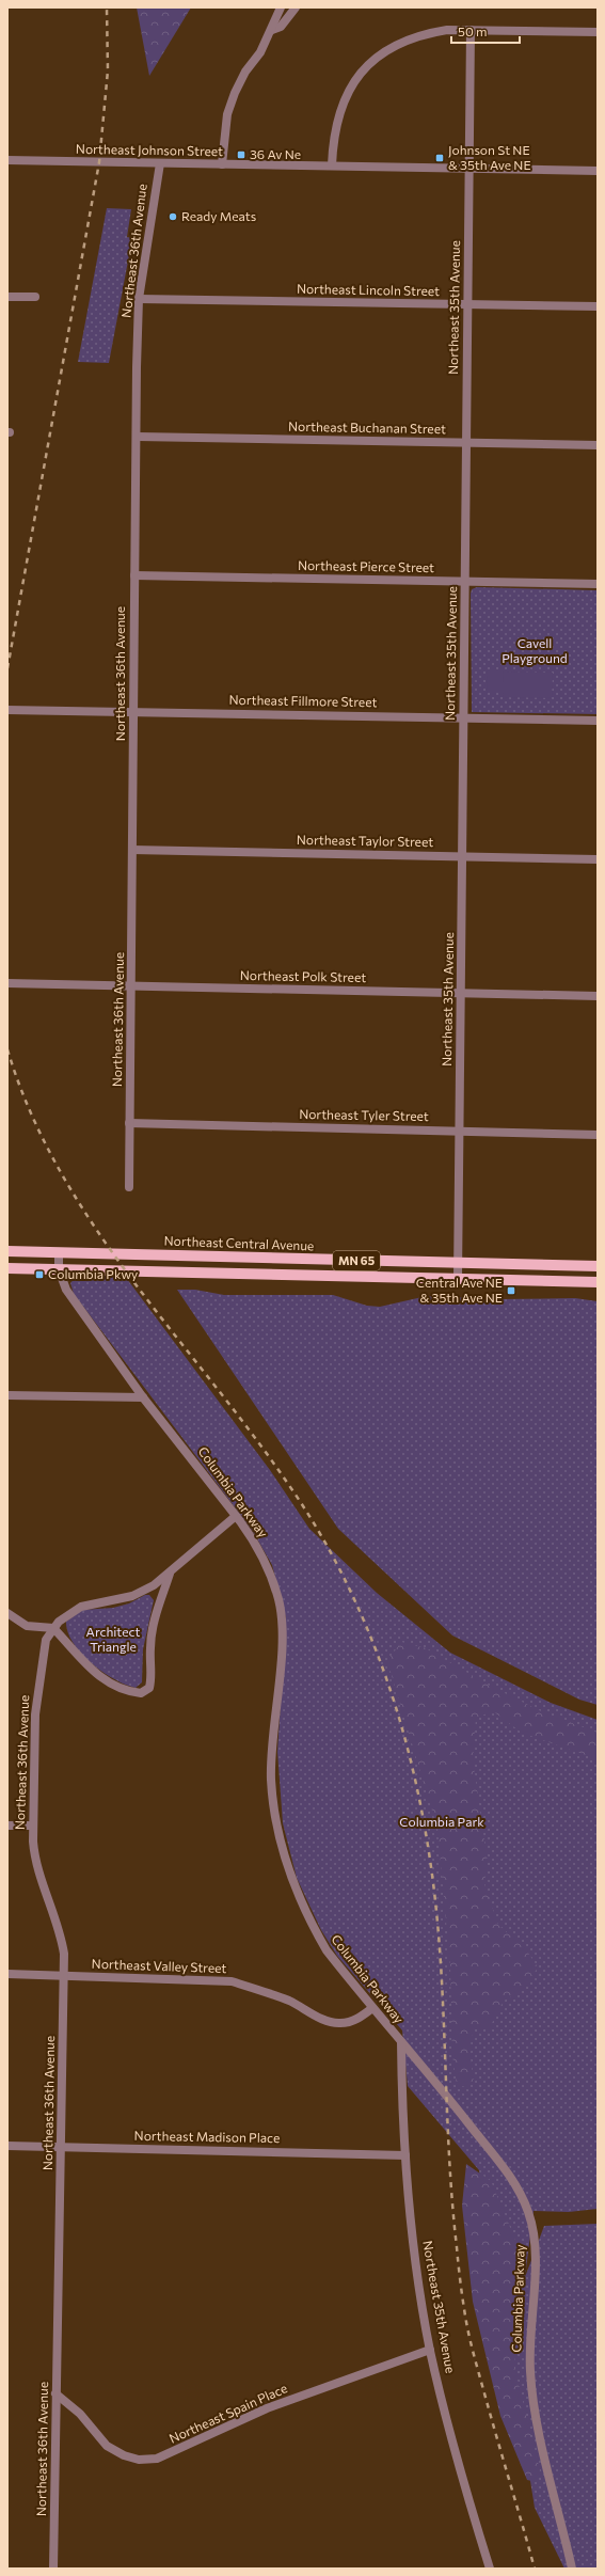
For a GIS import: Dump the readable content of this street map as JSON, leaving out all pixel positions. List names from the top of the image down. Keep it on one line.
{"streets":{"main road":["Northeast Central Avenue","MN 65"],"street":["Northeast Johnson Street","Northeast 36th Avenue","Northeast Lincoln Street","Northeast 35th Avenue","Northeast Buchanan Street","Northeast Pierce Street","Northeast Fillmore Street","Northeast Taylor Street","Northeast Polk Street","Northeast Tyler Street","Columbia Parkway","Northeast Valley Street","Northeast Madison Place","Northeast Spain Place"]},"crossings":[["Northeast Johnson Street","Northeast 36th Avenue"],["Northeast Johnson Street","Northeast 35th Avenue"],["Northeast 36th Avenue","Northeast Lincoln Street"],["Northeast 36th Avenue","Northeast Buchanan Street"],["Northeast 36th Avenue","Northeast Pierce Street"],["Northeast 36th Avenue","Northeast Fillmore Street"],["Northeast 36th Avenue","Northeast Taylor Street"],["Northeast 36th Avenue","Northeast Polk Street"],["Northeast 36th Avenue","Northeast Tyler Street"],["Northeast 36th Avenue","Northeast Valley Street"],["Northeast 36th Avenue","Northeast Madison Place"],["Northeast 36th Avenue","Northeast Spain Place"],["Northeast Lincoln Street","Northeast 35th Avenue"],["Northeast 35th Avenue","Northeast Buchanan Street"],["Northeast 35th Avenue","Northeast Pierce Street"],["Northeast 35th Avenue","Northeast Fillmore Street"],["Northeast 35th Avenue","Northeast Taylor Street"],["Northeast 35th Avenue","Northeast Polk Street"],["Northeast 35th Avenue","Northeast Tyler Street"],["Northeast 35th Avenue","Northeast Central Avenue"],["Northeast 35th Avenue","MN 65"],["Northeast 35th Avenue","Columbia Parkway"],["Northeast 35th Avenue","Northeast Madison Place"],["Northeast 35th Avenue","Northeast Spain Place"],["Northeast Central Avenue","Columbia Parkway"],["MN 65","Columbia Parkway"],["Columbia Parkway","Northeast Valley Street"]],"parks":["Cavell Playground","Architect Triangle","Columbia Park"],"places":{"transit":["36 Av Ne","Johnson St NE & 35th Ave NE","Columbia Pkwy","Central Ave NE & 35th Ave NE"],"other":["Ready Meats"]},"scale_bar":"50 m"}
